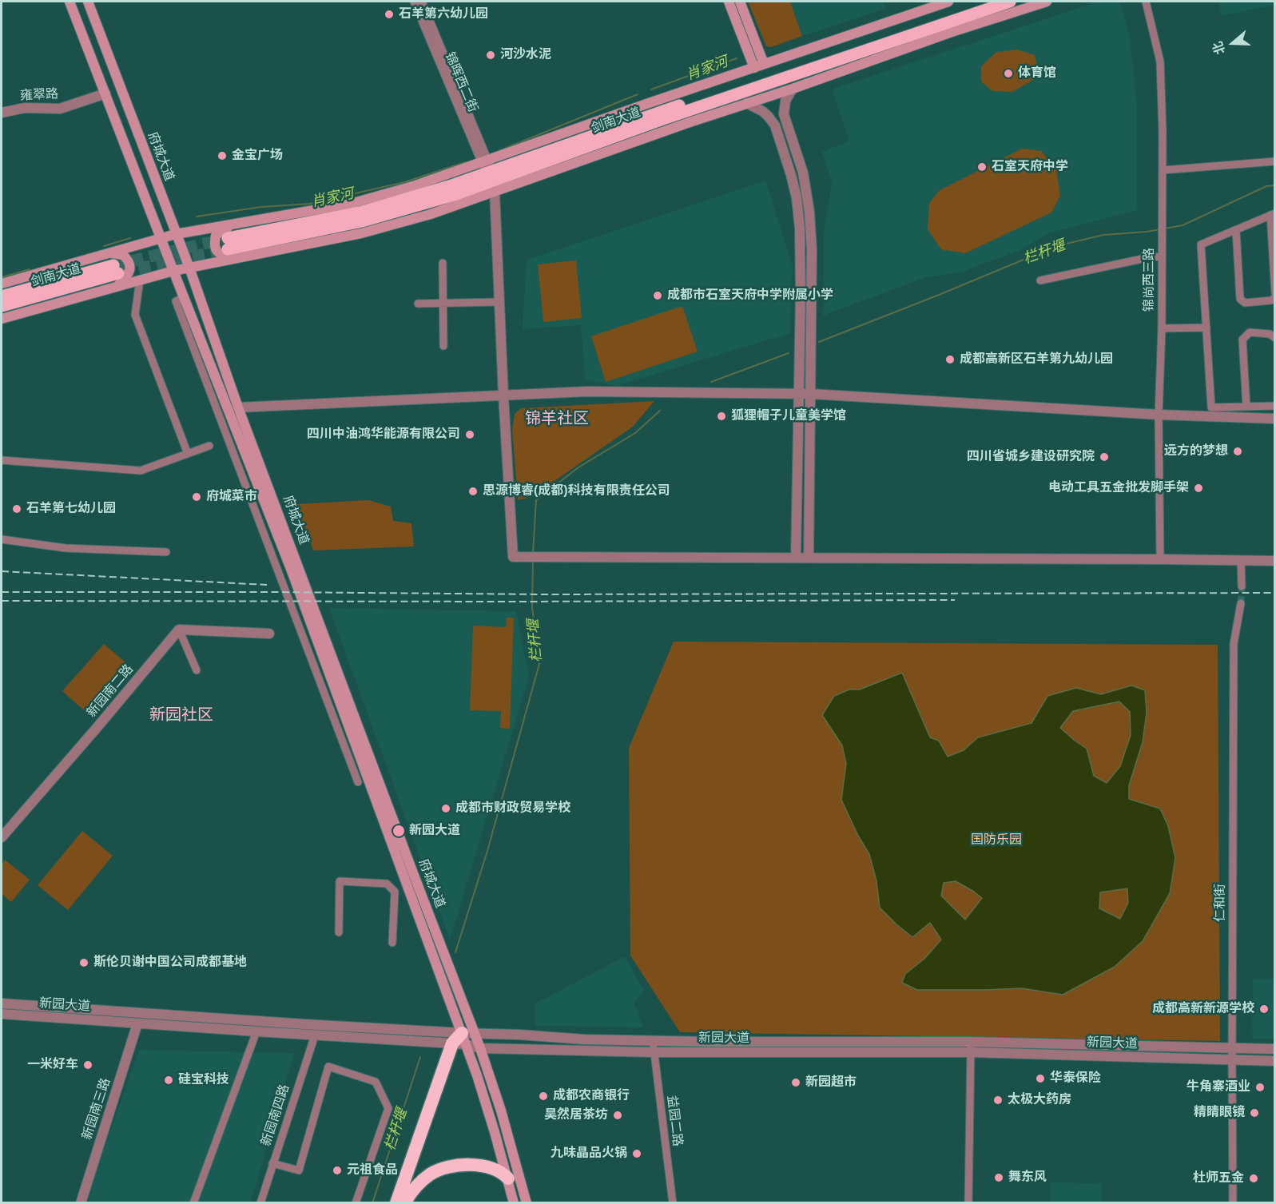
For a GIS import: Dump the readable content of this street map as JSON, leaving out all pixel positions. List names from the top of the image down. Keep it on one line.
{"streets":{"highway":["剑南大道"],"main road":["府城大道"],"street":["锦晖西二街","雍翠路","锦尚西三路","新园南二路","仁和街","新园大道","新园南三路","新园南四路","益园二路"]},"crossings":[["锦晖西二街","剑南大道"],["雍翠路","府城大道"],["府城大道","新园大道"],["仁和街","新园大道"],["新园大道","新园南三路"],["新园大道","新园南四路"],["新园大道","益园二路"]],"districts":["锦羊社区","新园社区"],"water":["肖家河","栏杆堰"],"parks":["国防乐园"],"places":["石羊第六幼儿园","河沙水泥","体育馆","金宝广场","石室天府中学","成都市石室天府中学附属小学","成都高新区石羊第九幼儿园","狐狸帽子儿童美学馆","四川中油鸿华能源有限公司","远方的梦想","四川省城乡建设研究院","电动工具五金批发脚手架","思源博睿(成都)科技有限责任公司","府城菜市","石羊第七幼儿园","成都市财政贸易学校","新园大道","斯伦贝谢中国公司成都基地","成都高新新源学校","一米好车","华泰保险","硅宝科技","新园超市","牛角寨酒业","成都农商银行","太极大药房","精睛眼镜","昊然居茶坊","九味晶品火锅","元祖食品","舞东风","杜师五金"],"north":"left"}
